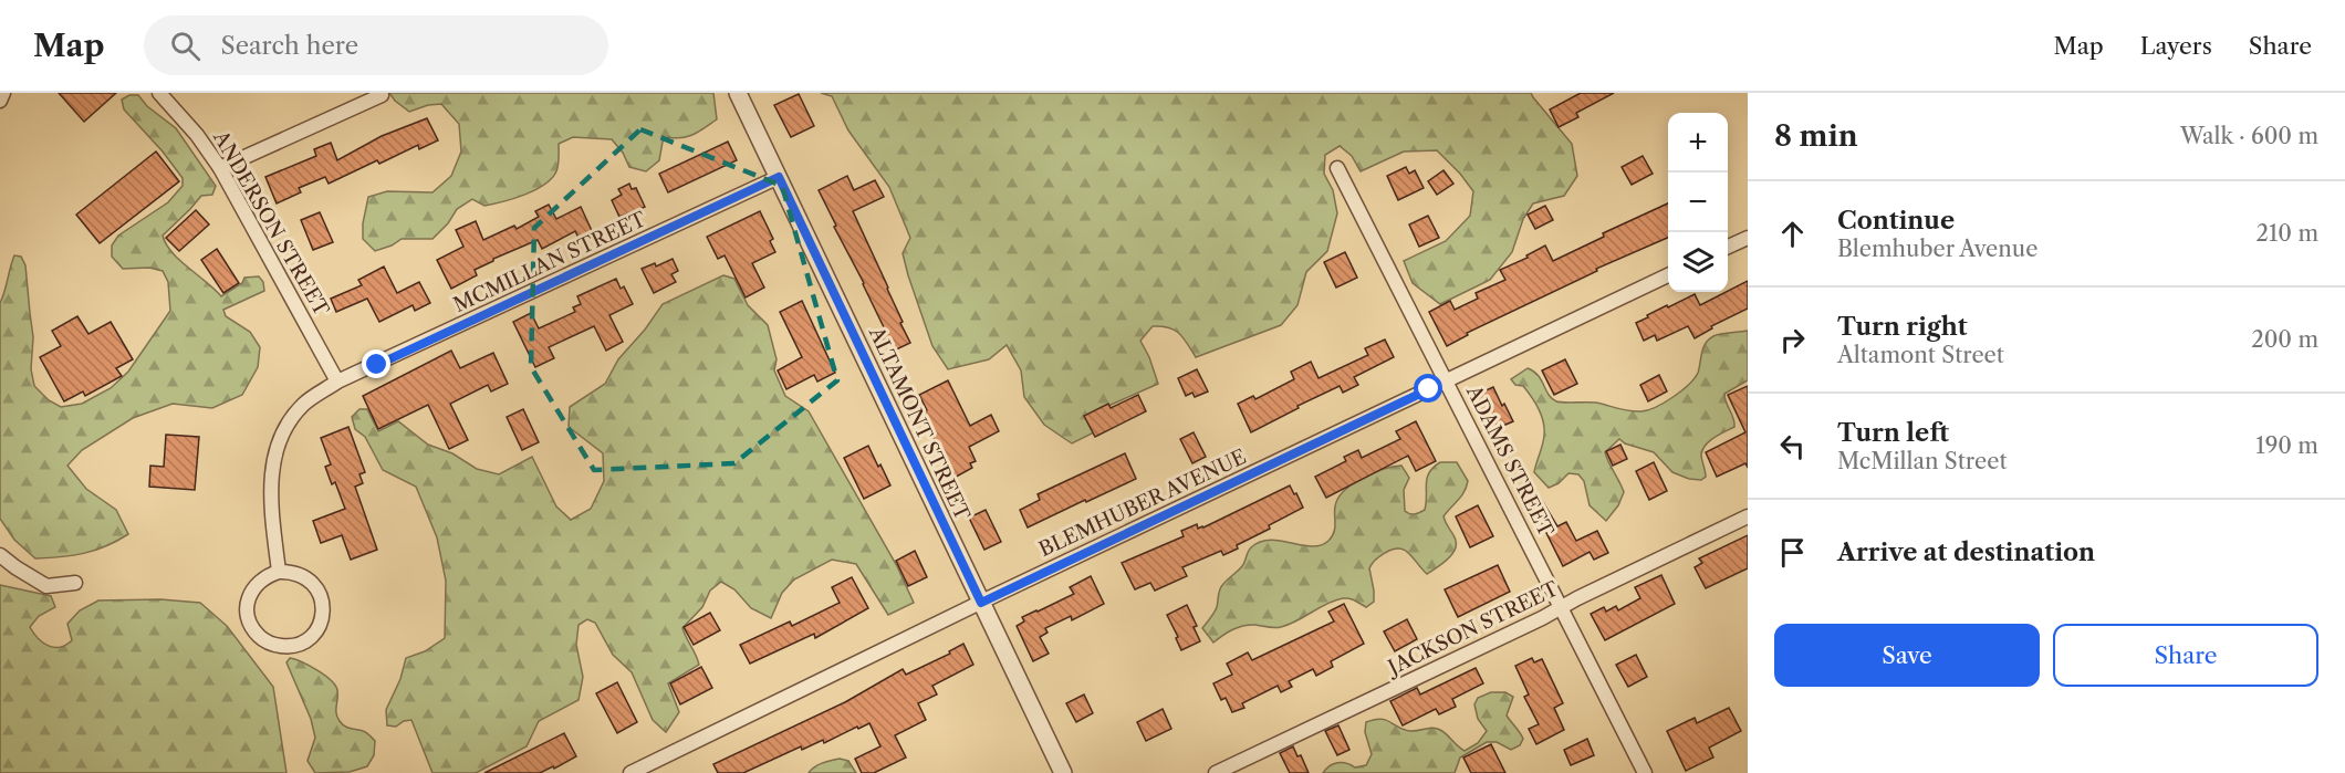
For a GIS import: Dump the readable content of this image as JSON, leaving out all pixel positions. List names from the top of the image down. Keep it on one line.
{"streets":{"street":["ANDERSON STREET","MCMILLAN STREET","ALTAMONT STREET","ADAMS STREET","BLEMHUBER AVENUE","JACKSON STREET"]},"crossings":[["ANDERSON STREET","MCMILLAN STREET"],["MCMILLAN STREET","ALTAMONT STREET"],["ALTAMONT STREET","BLEMHUBER AVENUE"],["ADAMS STREET","BLEMHUBER AVENUE"],["ADAMS STREET","JACKSON STREET"]],"page":{"header":"Map","search":"Search here","nav":["Map","Layers","Share"],"heading":["8 min","Walk · 600 m"],"map_buttons":["+","−"],"list":[["Continue","Blemhuber Avenue","210 m"],["Turn right","Altamont Street","200 m"],["Turn left","McMillan Street","190 m"],"Arrive at destination"],"buttons":["Save","Share"]}}
